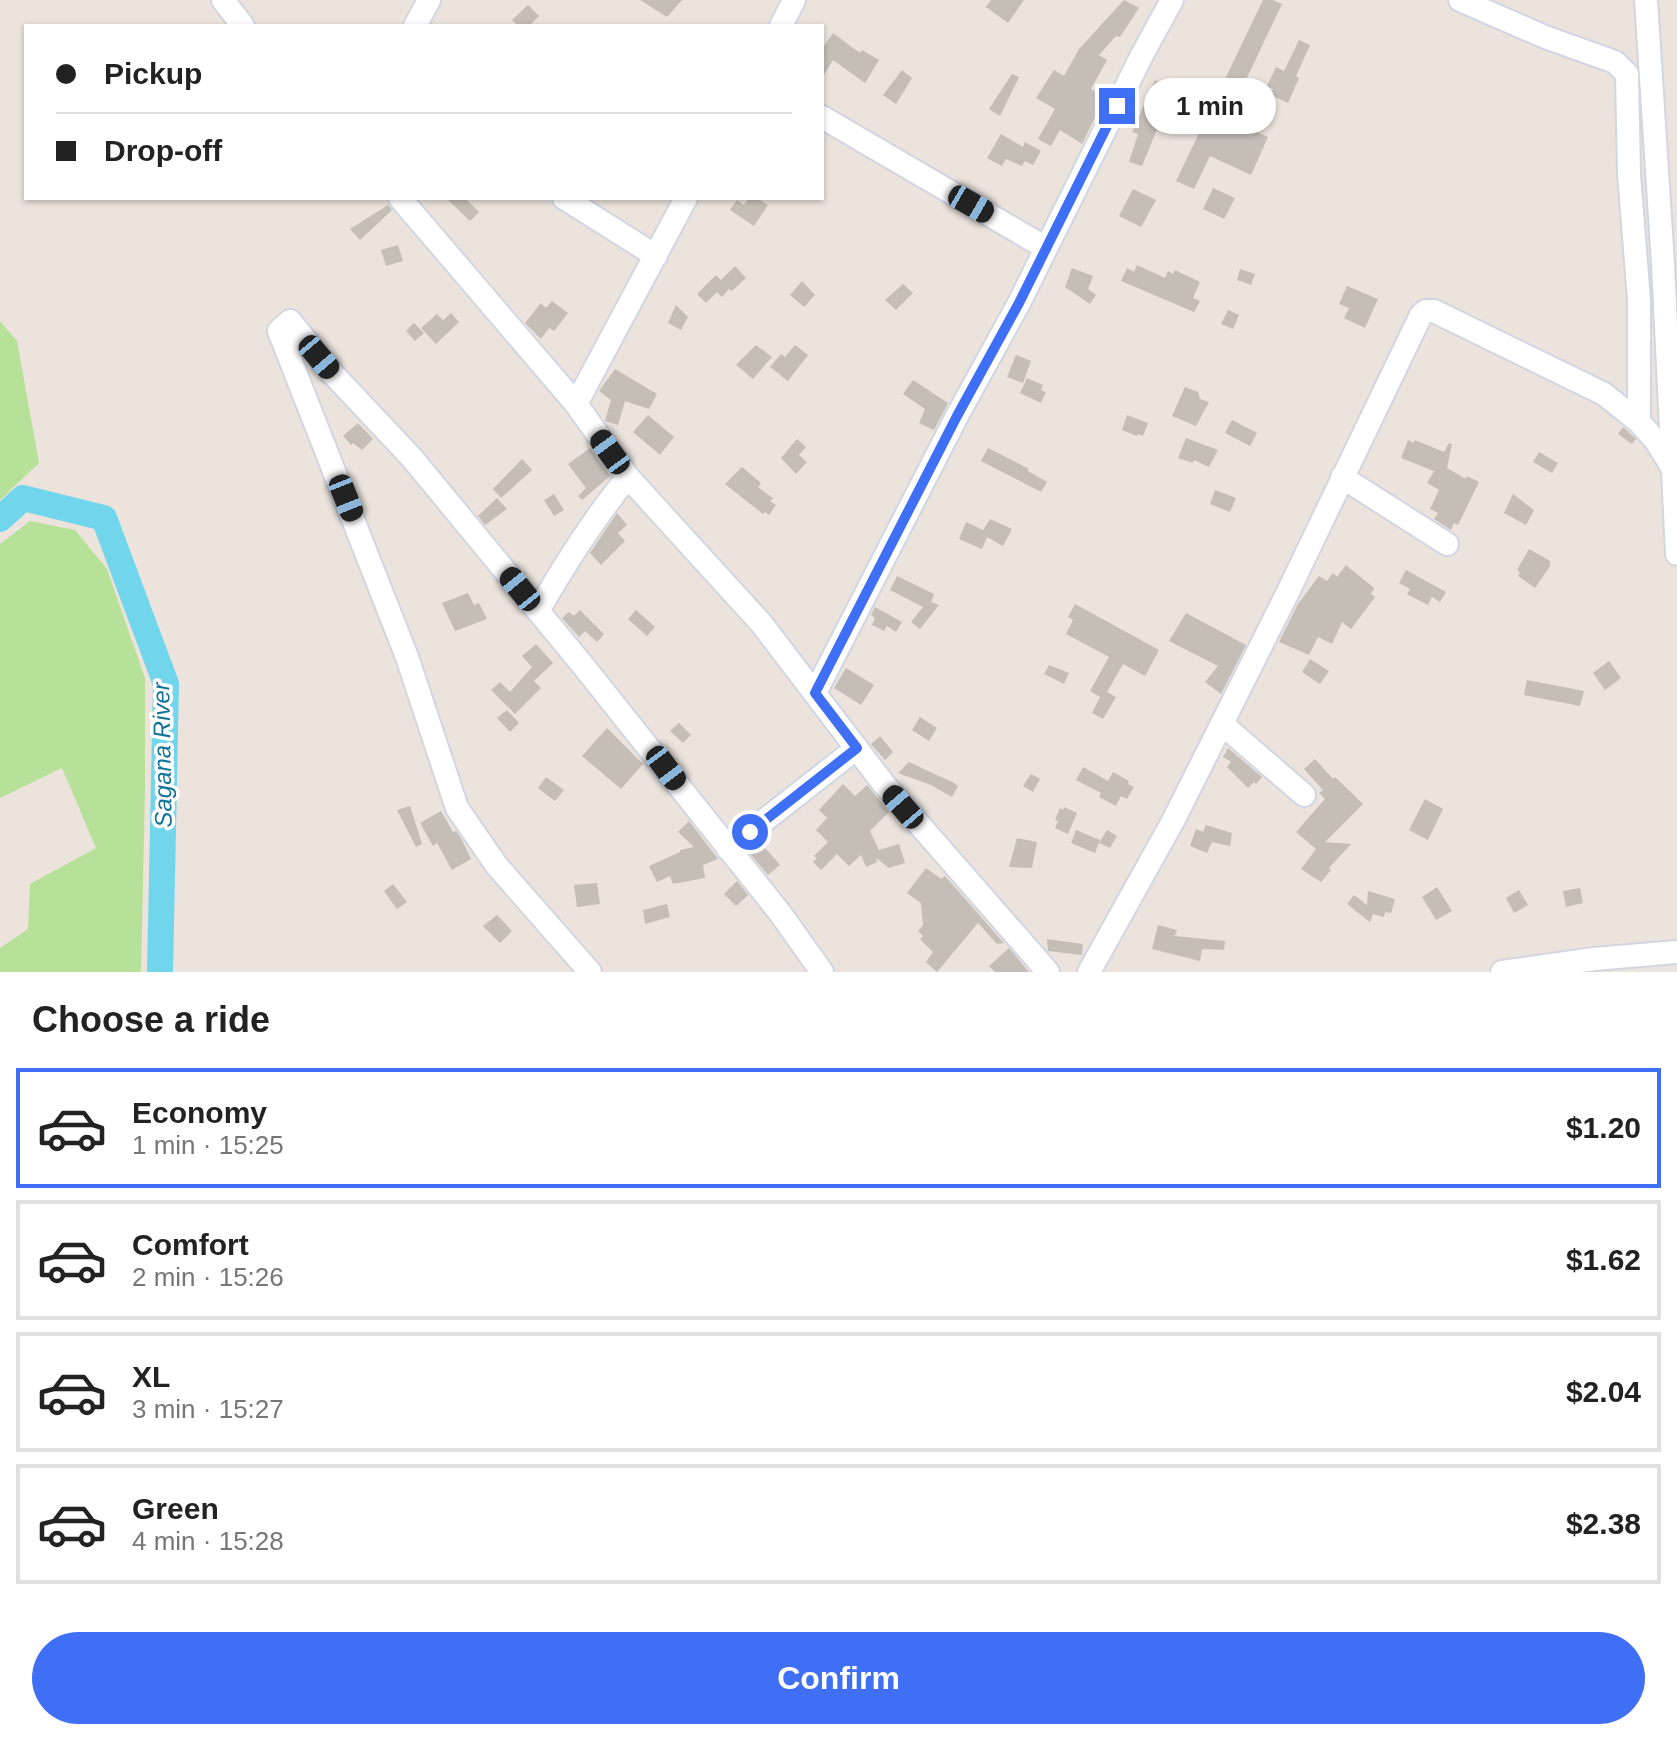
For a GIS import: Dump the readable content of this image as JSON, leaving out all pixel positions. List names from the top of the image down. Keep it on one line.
{"water":["Sagana River"],"page":{"banner":["Pickup","Drop-off"],"bubble":"1 min","heading":"Choose a ride","list":[{"name":"Economy","note":"1 min · 15:25","value":"$1.20"},{"name":"Comfort","note":"2 min · 15:26","value":"$1.62"},{"name":"XL","note":"3 min · 15:27","value":"$2.04"},{"name":"Green","note":"4 min · 15:28","value":"$2.38"}],"buttons":"Confirm"}}
